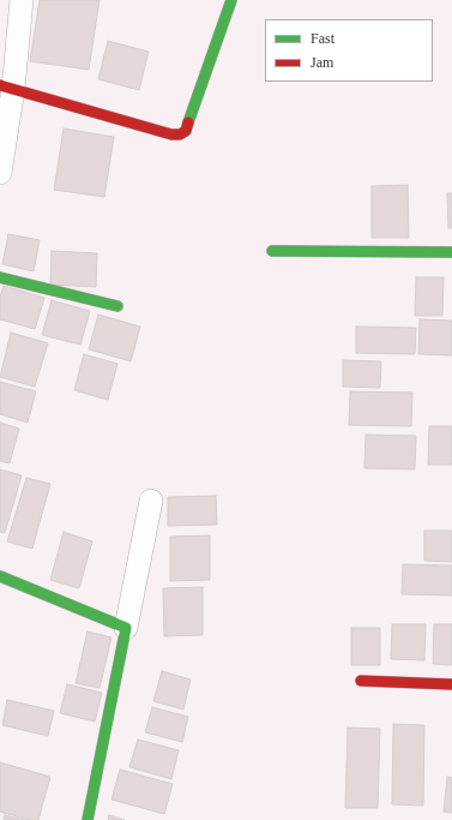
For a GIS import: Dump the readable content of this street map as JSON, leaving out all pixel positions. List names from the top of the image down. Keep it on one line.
{"legend":["Fast","Jam"]}
